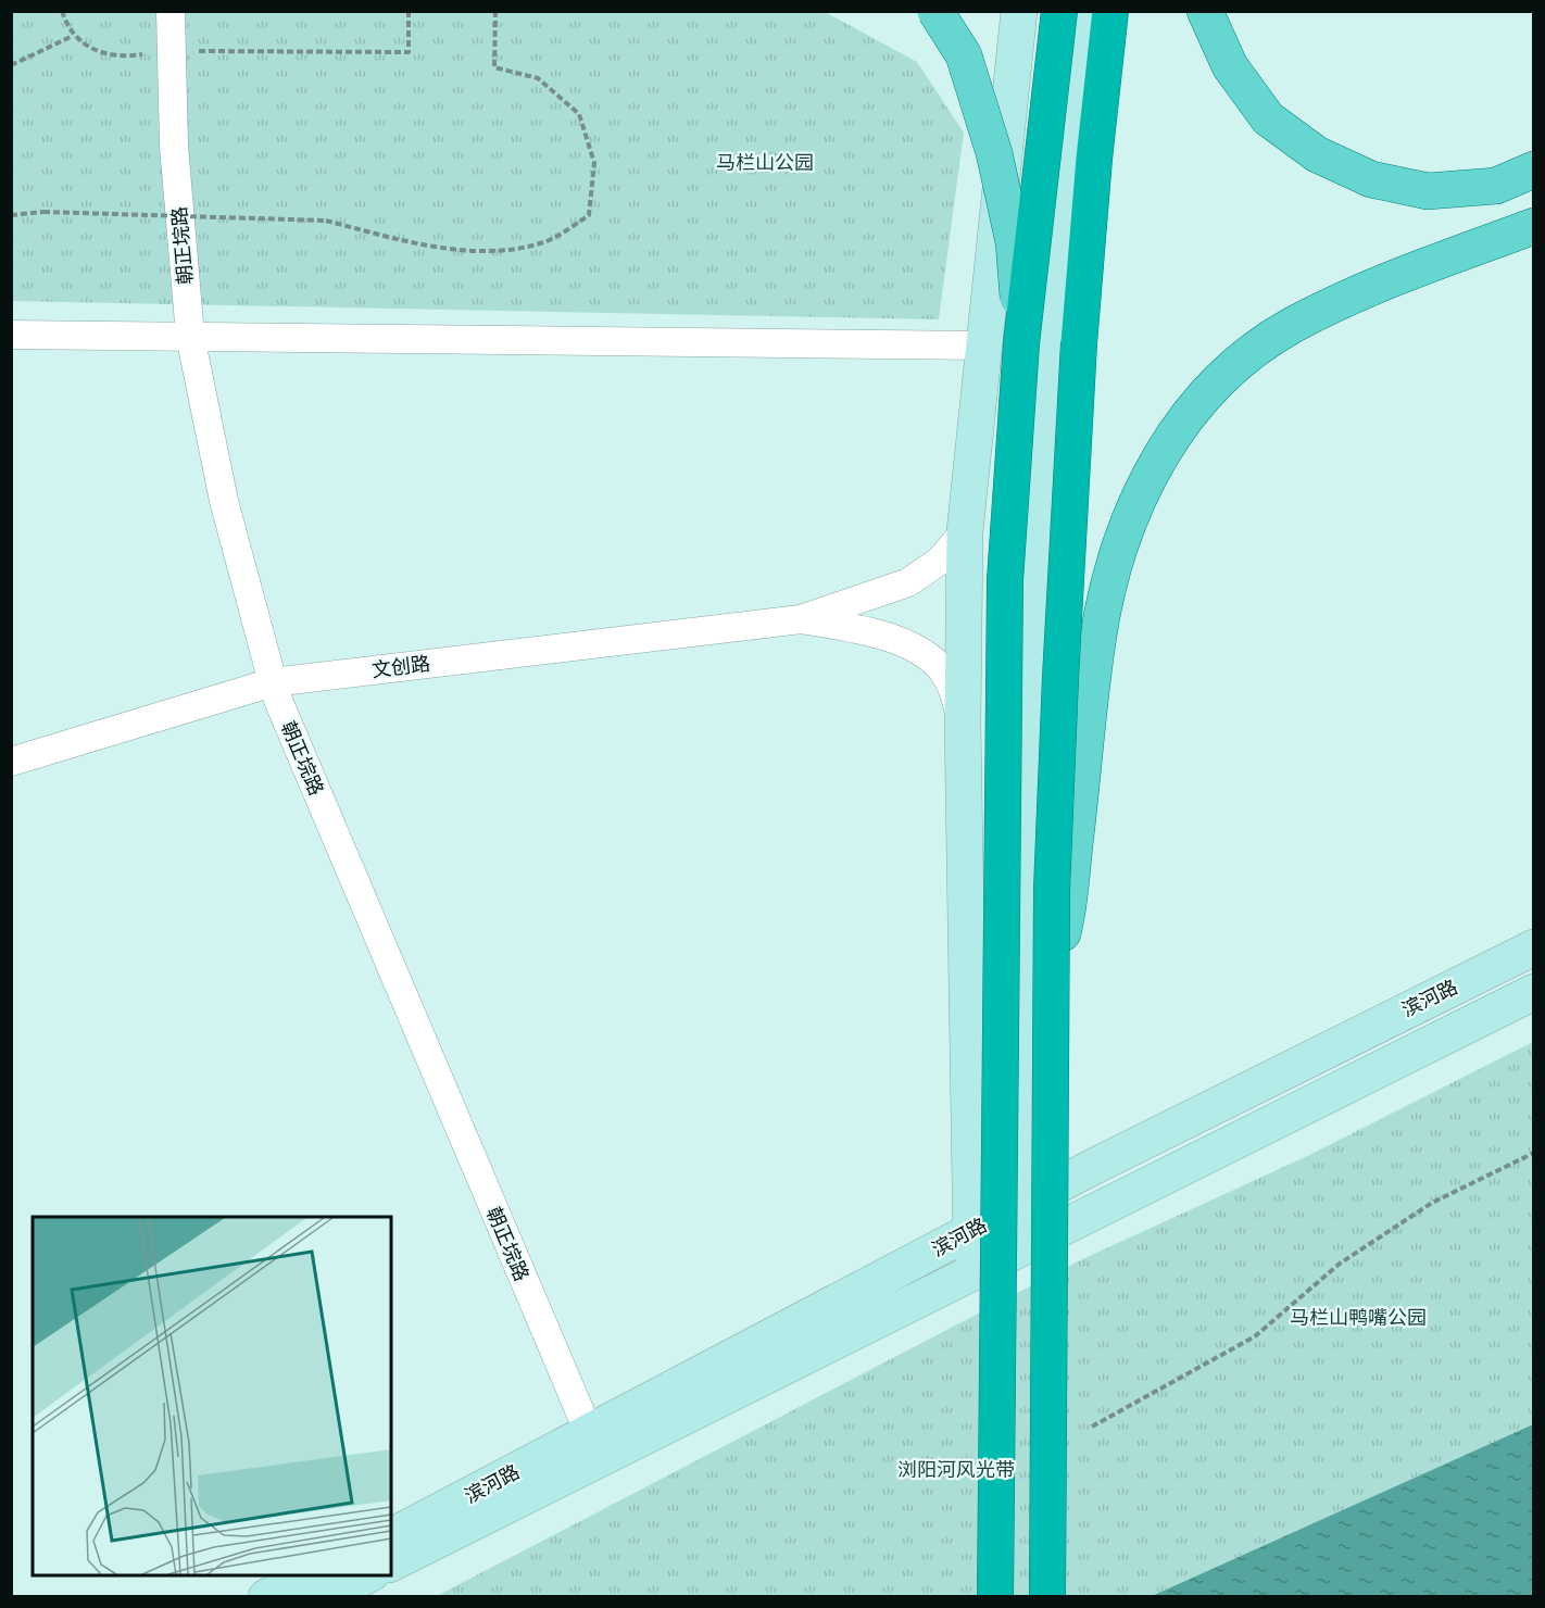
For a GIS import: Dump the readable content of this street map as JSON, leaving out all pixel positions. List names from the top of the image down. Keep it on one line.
{"streets":{"street":["朝正垸路","文创路","滨河路"]},"crossings":[["朝正垸路","文创路"],["朝正垸路","滨河路"]],"parks":["马栏山公园","马栏山鸭嘴公园","浏阳河风光带"]}
